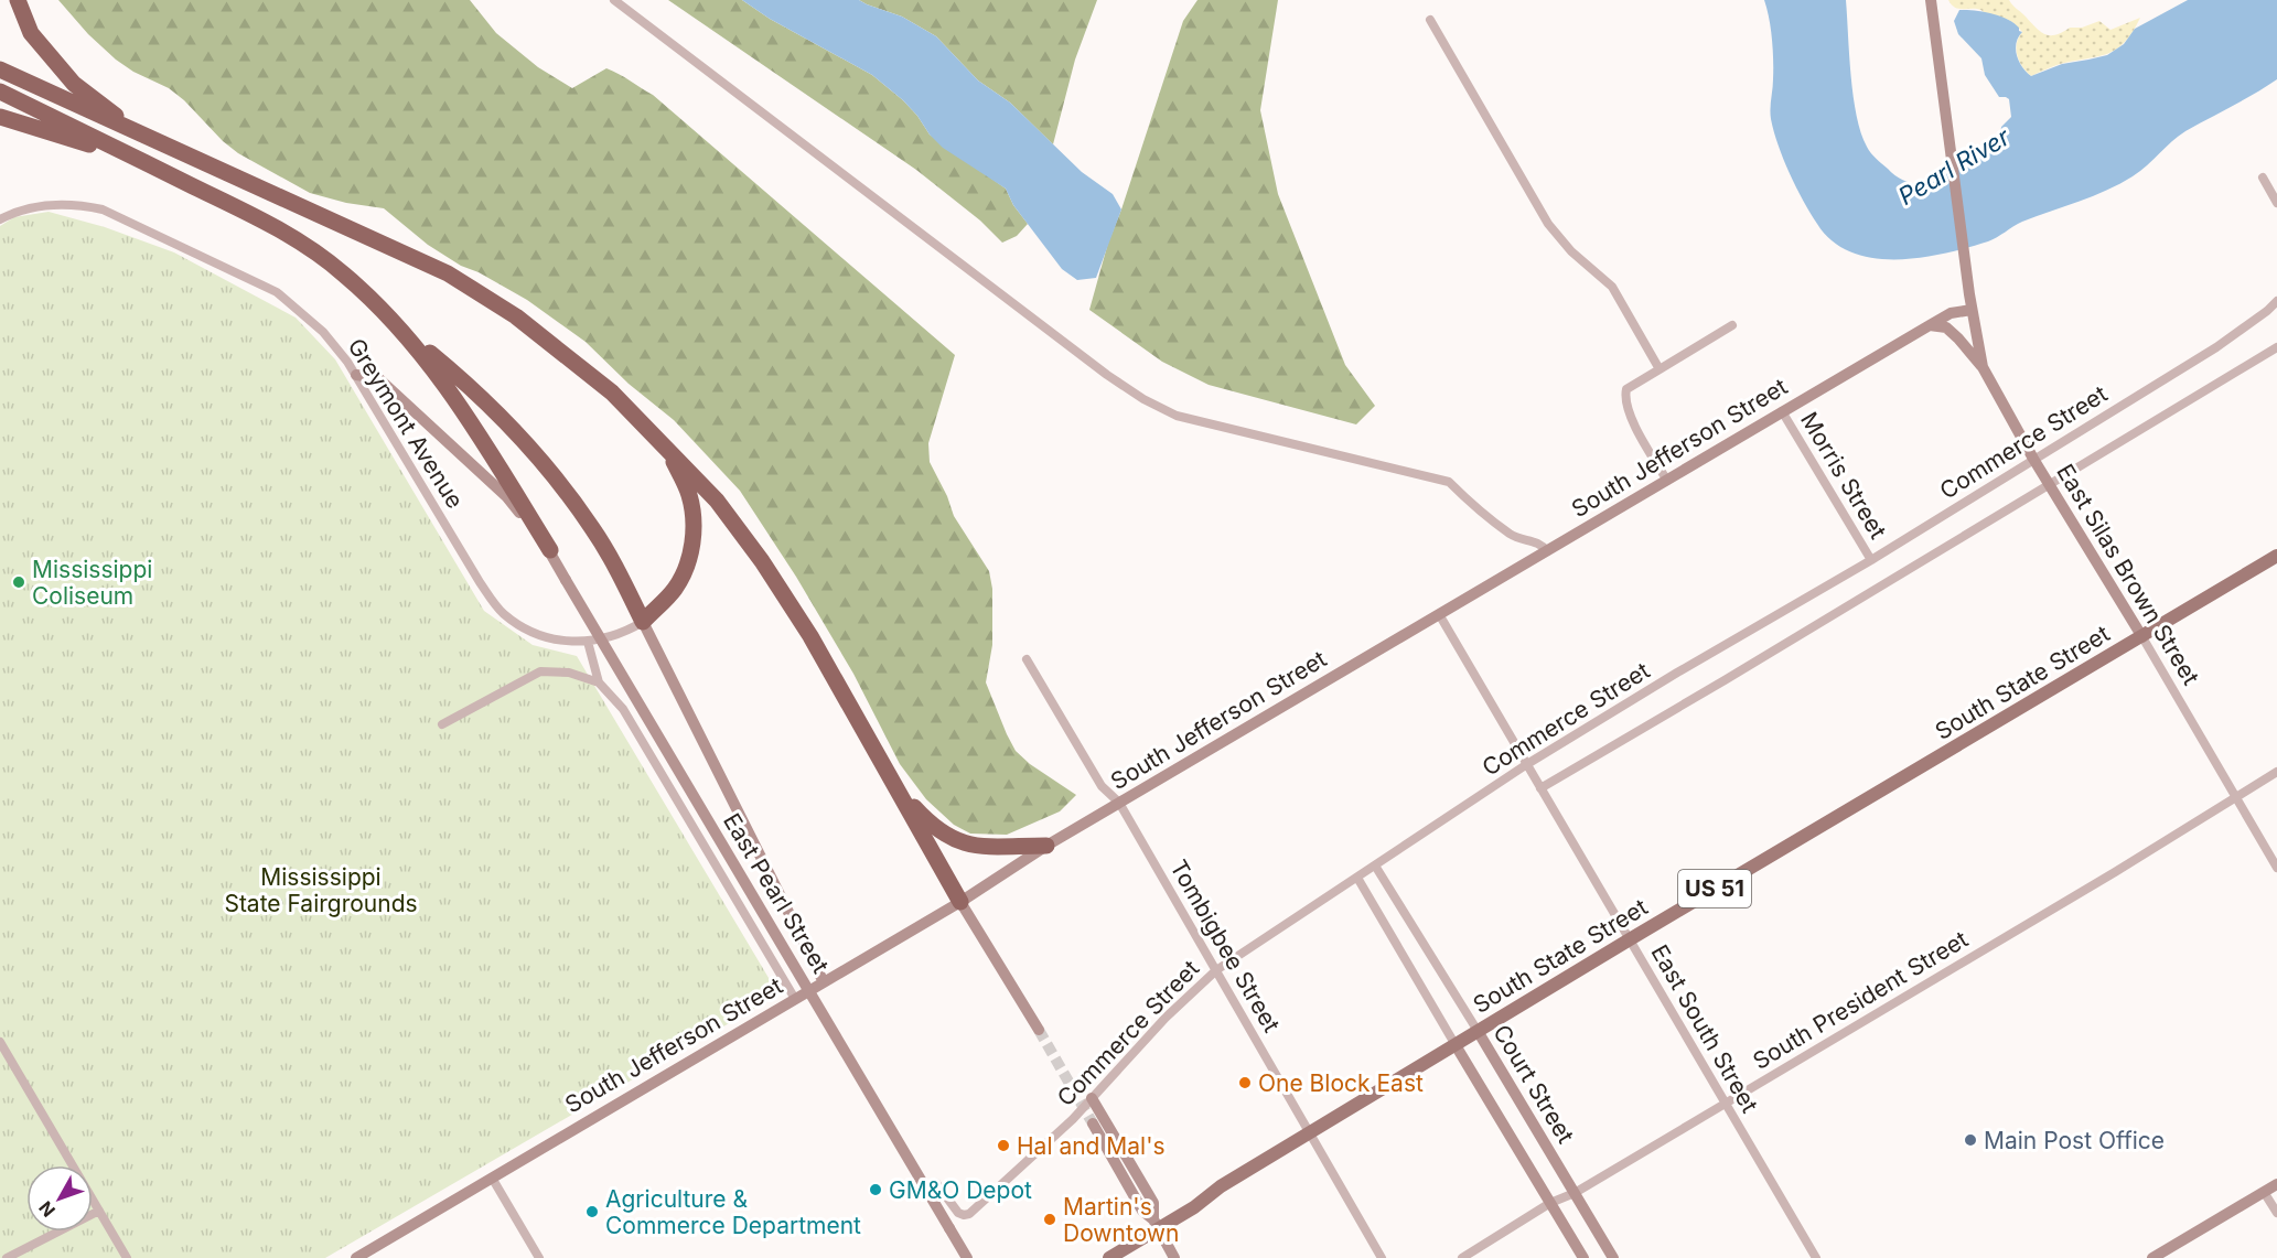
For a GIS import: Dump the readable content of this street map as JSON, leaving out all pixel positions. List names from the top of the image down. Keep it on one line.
{"streets":{"main road":["South State Street","US 51"],"street":["Greymont Avenue","Commerce Street","South Jefferson Street","Morris Street","East Silas Brown Street","East Pearl Street","Tombigbee Street","South President Street","East South Street","Court Street"]},"crossings":[["Greymont Avenue","East Pearl Street"],["Commerce Street","Morris Street"],["Commerce Street","East Silas Brown Street"],["Commerce Street","Tombigbee Street"],["Commerce Street","East South Street"],["Commerce Street","Court Street"],["South Jefferson Street","Morris Street"],["South Jefferson Street","East Silas Brown Street"],["South Jefferson Street","Tombigbee Street"],["South Jefferson Street","East South Street"],["East Silas Brown Street","South State Street"],["East Silas Brown Street","South President Street"],["South State Street","Tombigbee Street"],["South State Street","East South Street"],["South State Street","Court Street"],["South President Street","East South Street"],["South President Street","Court Street"]],"water":["Pearl River"],"parks":["Mississippi State Fairgrounds"],"places":["Mississippi Coliseum","One Block East","Main Post Office","Hal and Mal's","GM&O Depot","Agriculture & Commerce Department","Martin's Downtown"],"north":"bottom left"}
